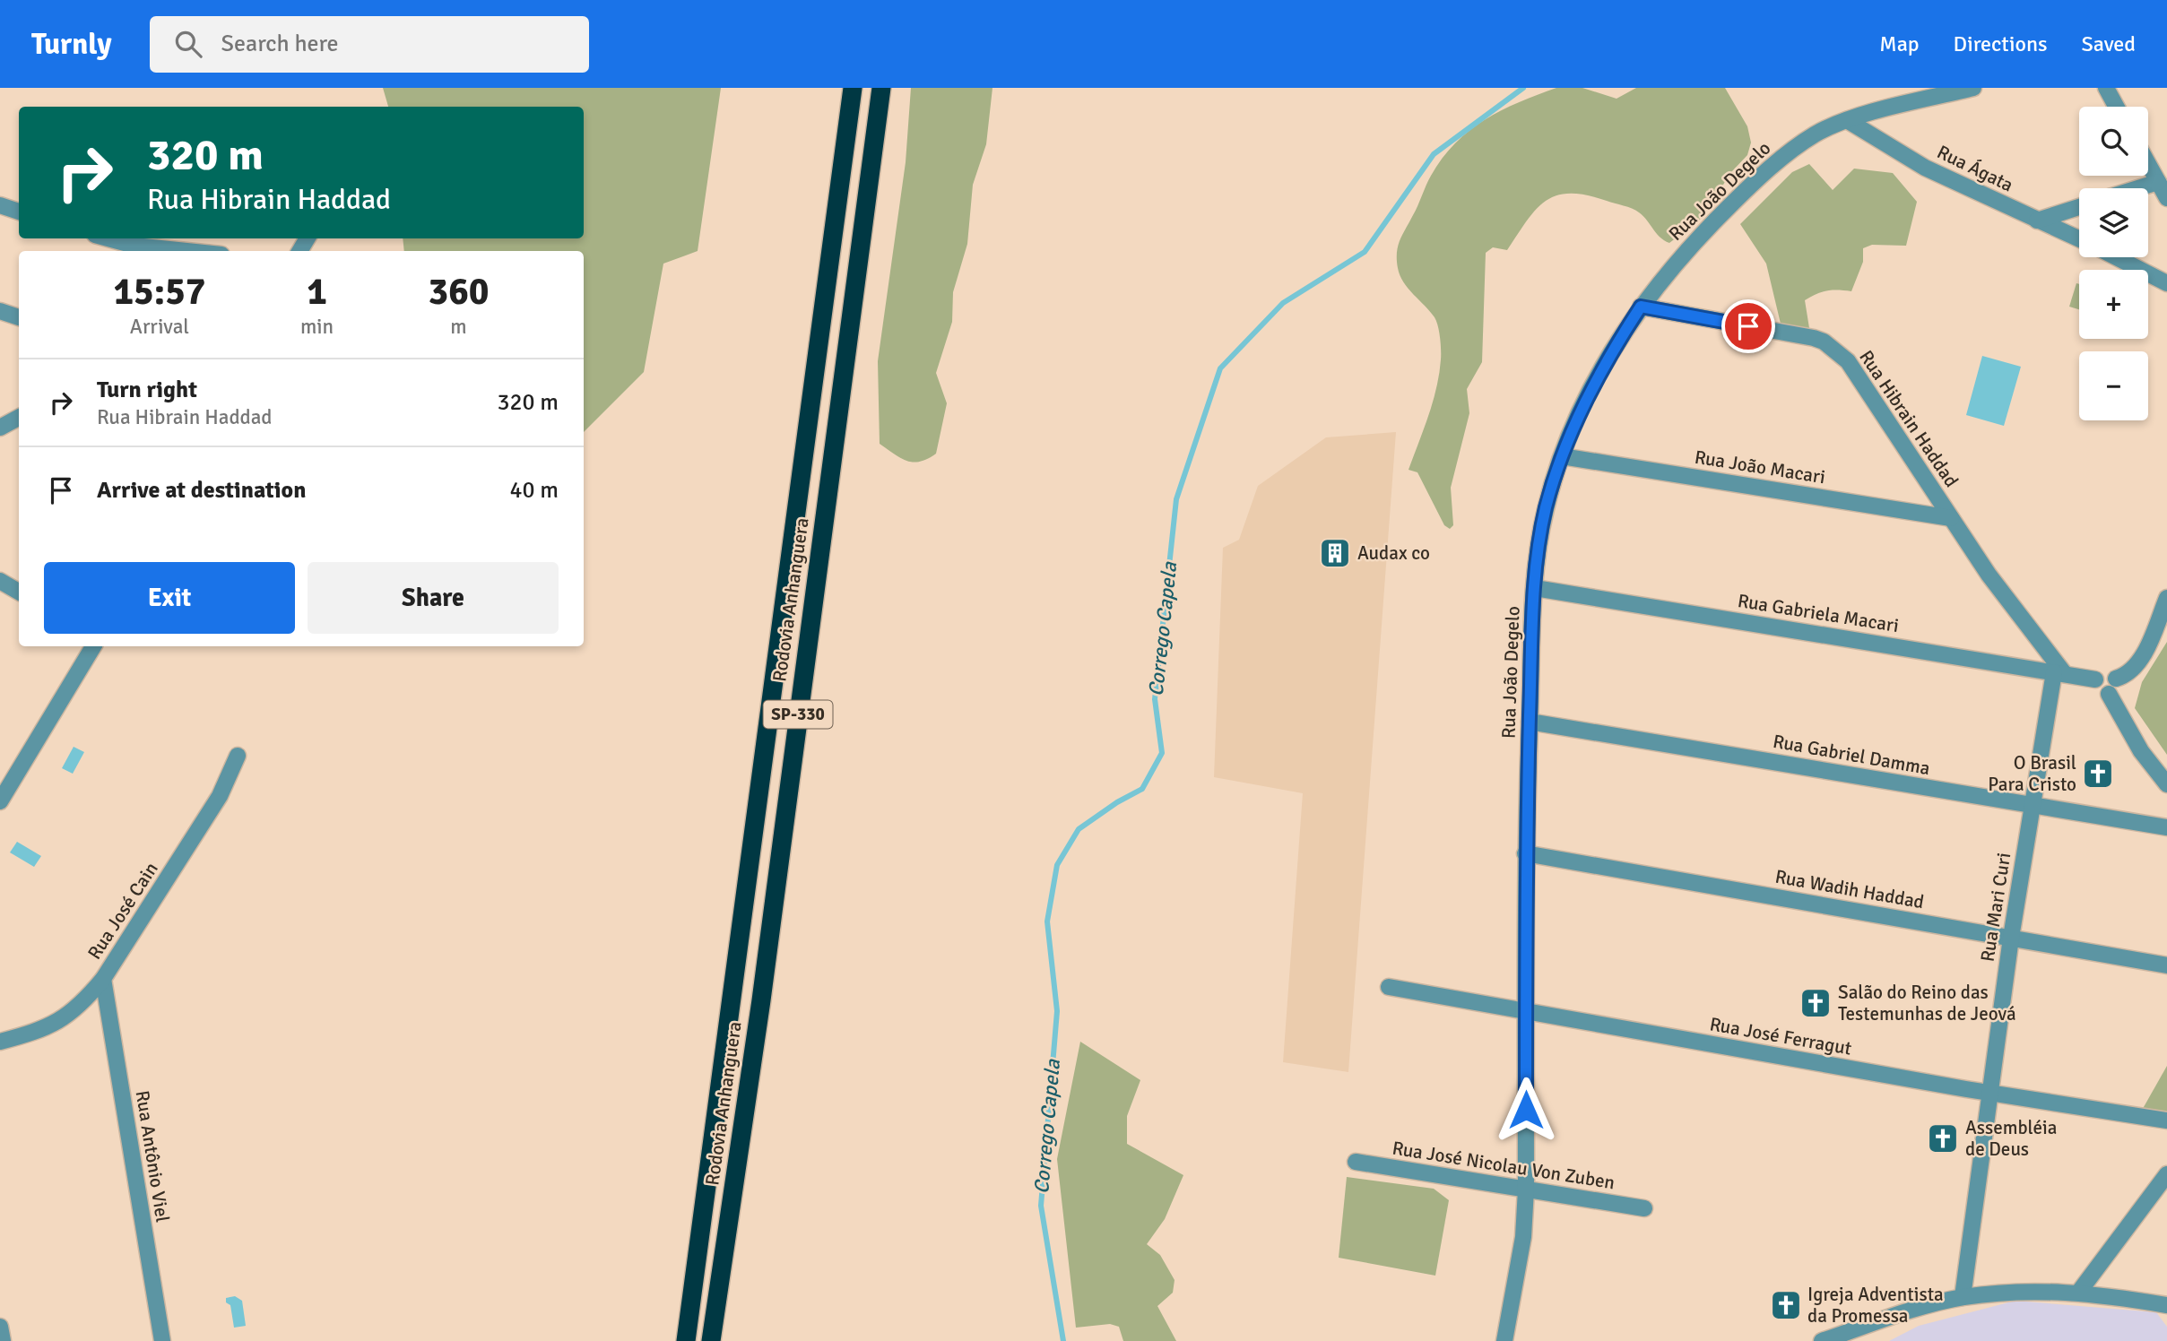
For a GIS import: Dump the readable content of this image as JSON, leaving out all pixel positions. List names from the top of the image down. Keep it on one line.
{"streets":{"highway":["Rodovia Anhanguera","SP-330"],"street":["Rua Ágata","Rua João Degelo","Rua Hibrain Haddad","Rua João Macari","Rua Gabriela Macari","Rua Gabriel Damma","Rua Wadih Haddad","Rua Mari Curi","Rua José Cain","Rua José Ferragut","Rua Antônio Viel","Rua José Nicolau Von Zuben"]},"crossings":[["Rua Ágata","Rua João Degelo"],["Rua João Degelo","Rua Hibrain Haddad"],["Rua João Degelo","Rua João Macari"],["Rua João Degelo","Rua Gabriela Macari"],["Rua João Degelo","Rua Gabriel Damma"],["Rua João Degelo","Rua Wadih Haddad"],["Rua João Degelo","Rua José Ferragut"],["Rua João Degelo","Rua José Nicolau Von Zuben"],["Rua Hibrain Haddad","Rua João Macari"],["Rua Hibrain Haddad","Rua Gabriela Macari"],["Rua Hibrain Haddad","Rua Mari Curi"],["Rua Gabriela Macari","Rua Mari Curi"],["Rua Gabriel Damma","Rua Mari Curi"],["Rua Wadih Haddad","Rua Mari Curi"],["Rua Mari Curi","Rua José Ferragut"],["Rua José Cain","Rua Antônio Viel"]],"water":["Corrego Capela"],"places":{"building":["Audax co"],"church":["O Brasil Para Cristo","Salão do Reino das Testemunhas de Jeová","Assembléia de Deus","Igreja Adventista da Promessa"]},"page":{"header":"Turnly","search":"Search here","nav":["Map","Directions","Saved"],"map_buttons":["+","−"],"turn":["320 m","Rua Hibrain Haddad"],"eta":["15:57","Arrival","1","min","360","m"],"list":[{"name":"Turn right","note":"Rua Hibrain Haddad","value":"320 m"},{"name":"Arrive at destination","value":"40 m"}],"buttons":["Exit","Share"]}}
